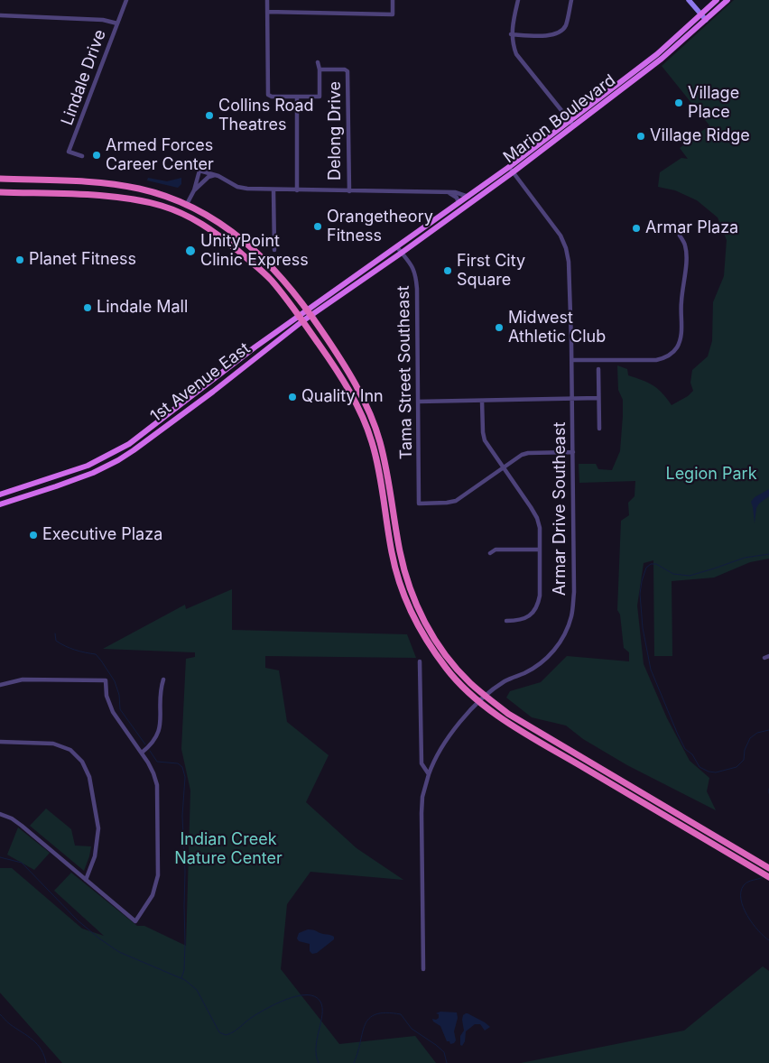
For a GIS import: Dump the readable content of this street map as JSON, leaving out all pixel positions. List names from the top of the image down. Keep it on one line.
{"streets":{"main road":["Marion Boulevard","1st Avenue East"],"street":["Lindale Drive","Delong Drive","Tama Street Southeast","Armar Drive Southeast"]},"crossings":[["Marion Boulevard","Tama Street Southeast"],["Marion Boulevard","1st Avenue East"],["Marion Boulevard","Armar Drive Southeast"],["Tama Street Southeast","1st Avenue East"]],"parks":["Legion Park","Indian Creek Nature Center"],"places":["Village Place","Collins Road Theatres","Village Ridge","Armed Forces Career Center","Orangetheory Fitness","Armar Plaza","UnityPoint Clinic Express","Planet Fitness","First City Square","Lindale Mall","Midwest Athletic Club","Quality Inn","Executive Plaza"]}
